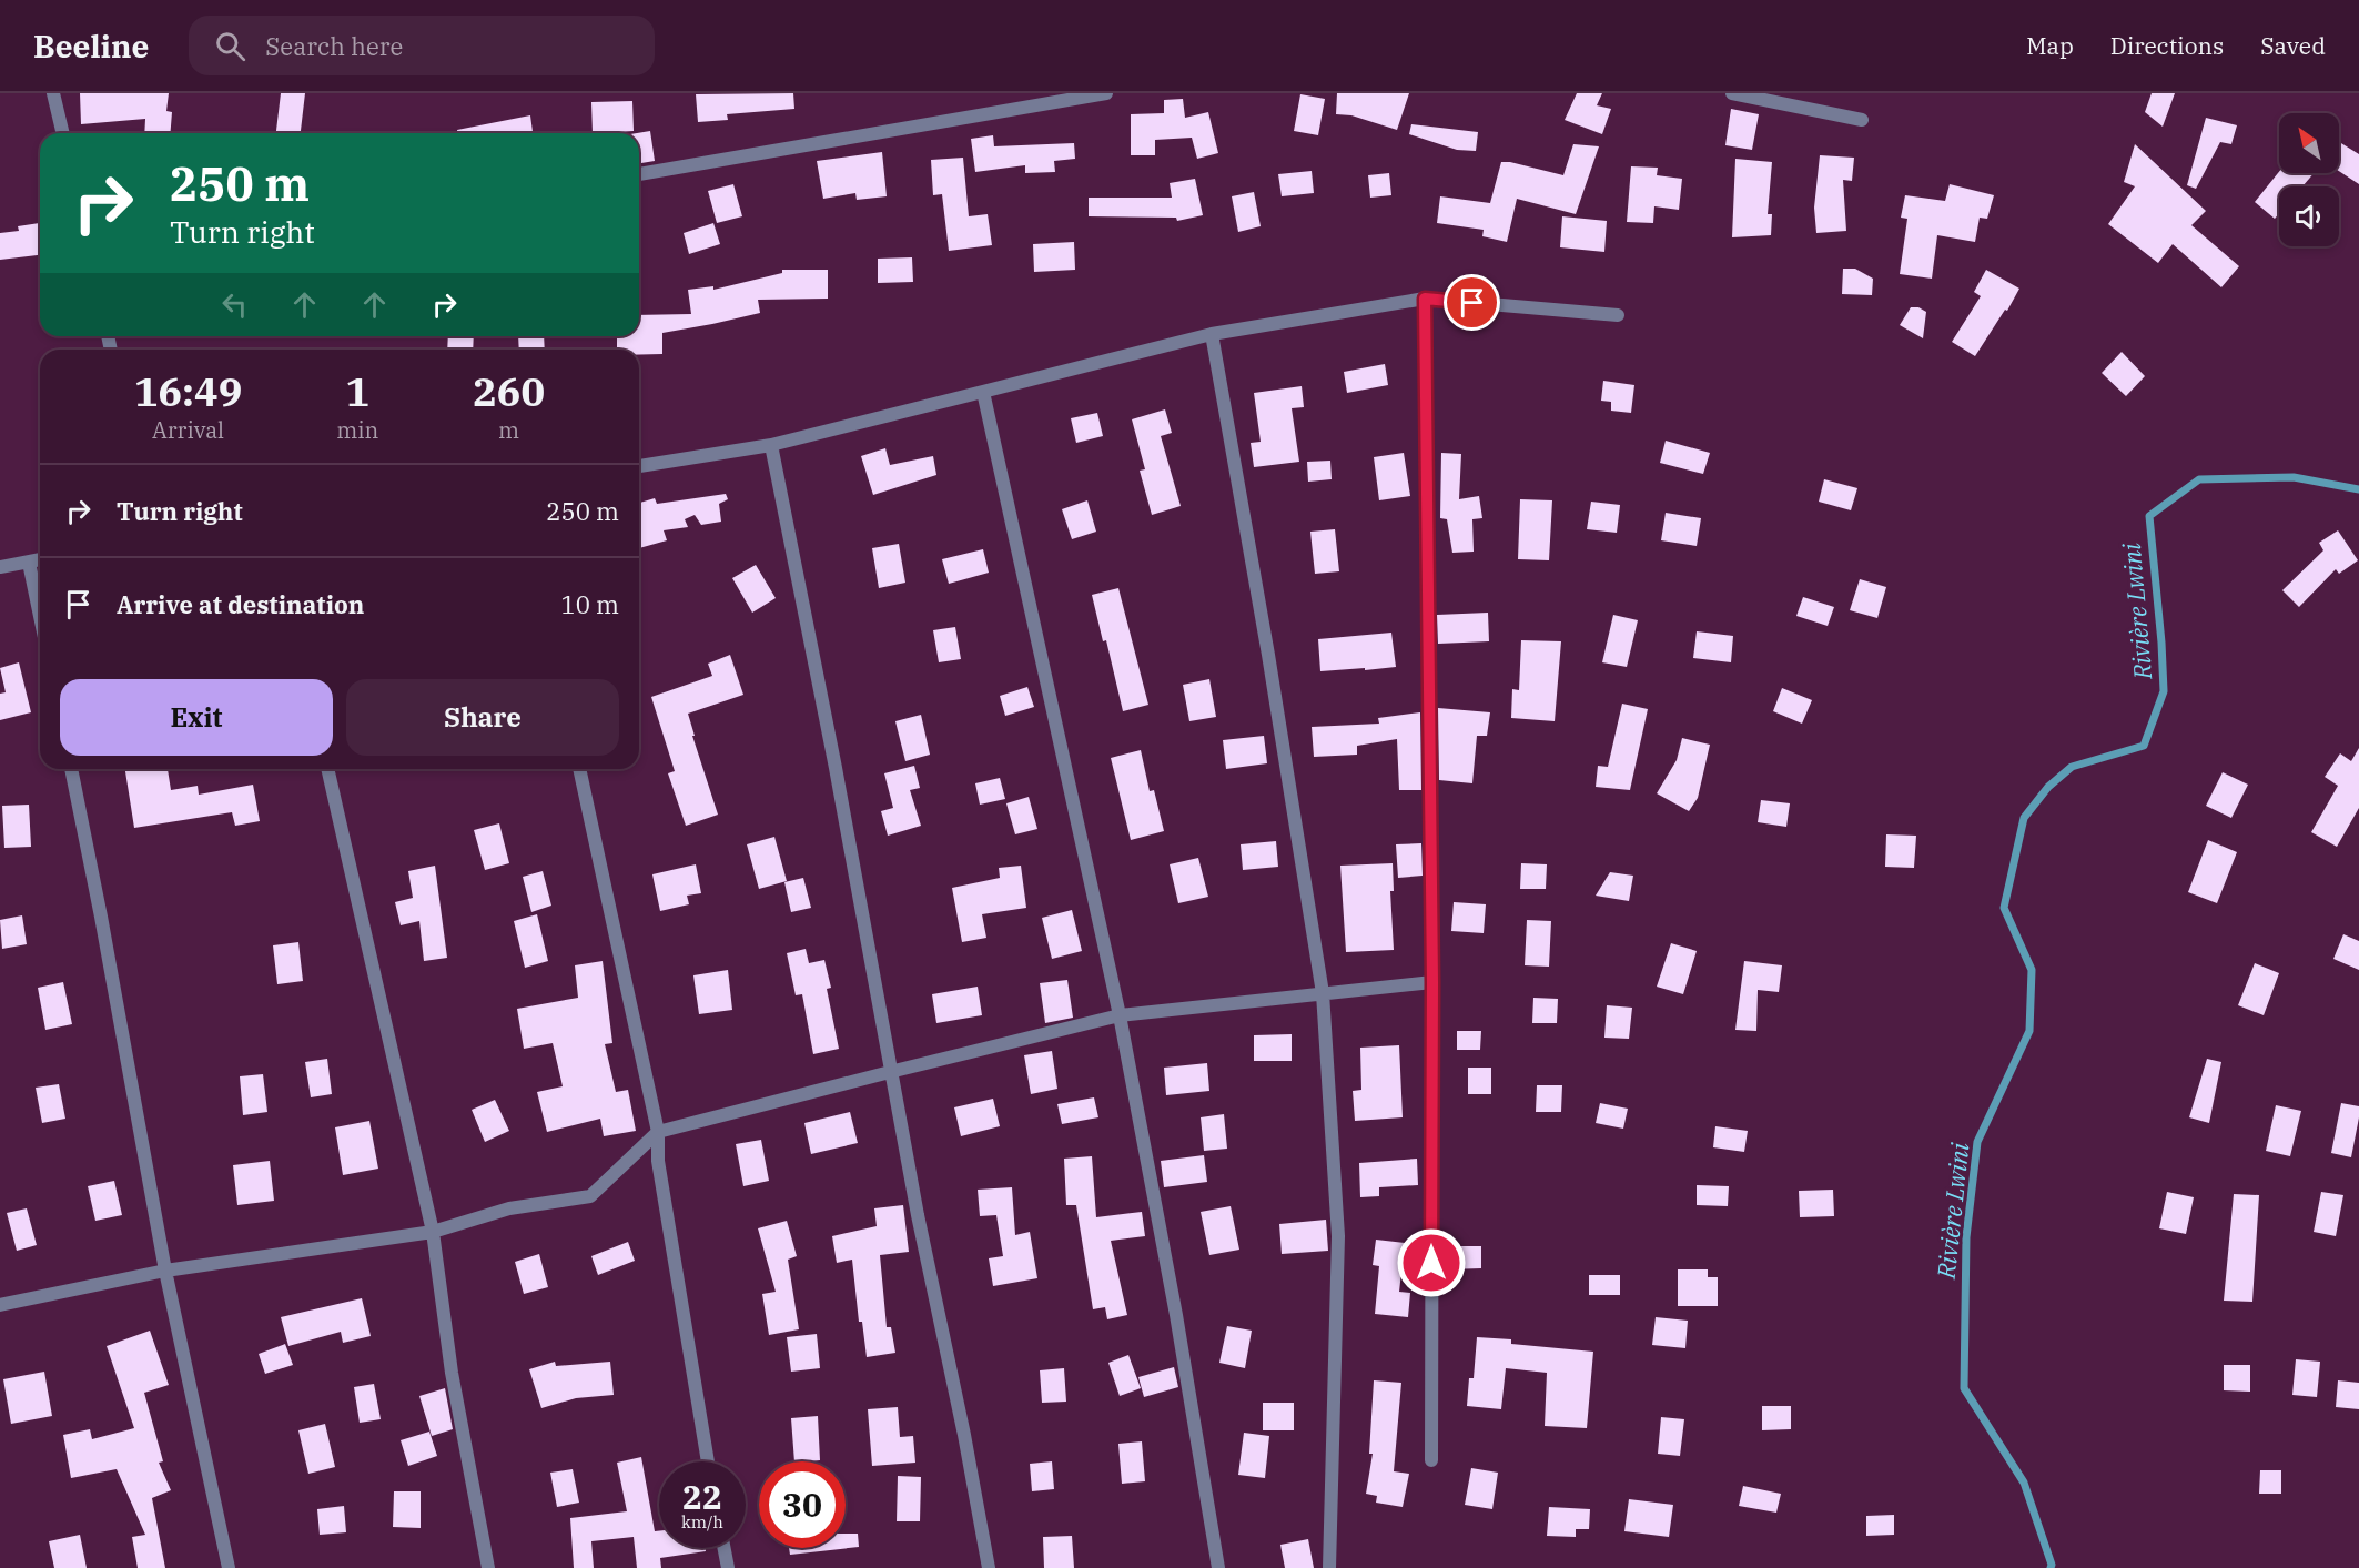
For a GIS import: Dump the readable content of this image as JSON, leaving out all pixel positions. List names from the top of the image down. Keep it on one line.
{"water":["Rivière Lwini"],"north":"top left","page":{"header":"Beeline","search":"Search here","nav":["Map","Directions","Saved"],"turn":["250 m","Turn right"],"eta":["16:49","Arrival","1","min","260","m"],"list":[{"name":"Turn right","value":"250 m"},{"name":"Arrive at destination","value":"10 m"}],"buttons":["Exit","Share"],"speed":"22 km/h","limit":"30"}}
